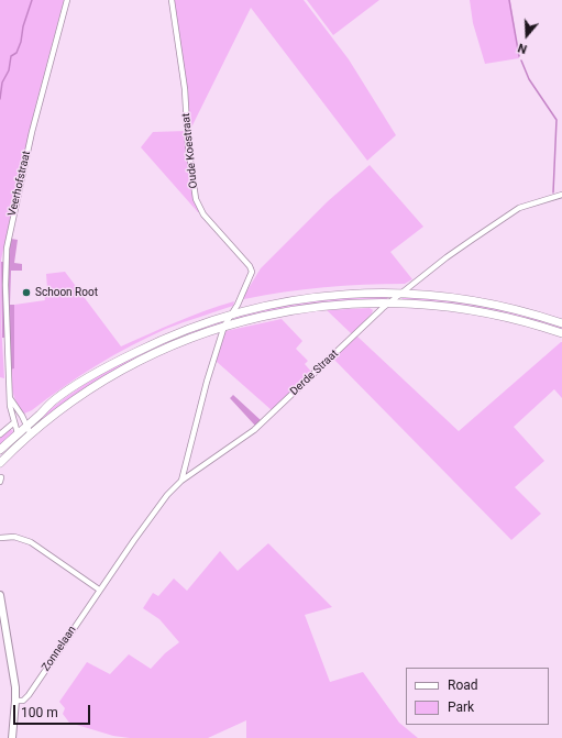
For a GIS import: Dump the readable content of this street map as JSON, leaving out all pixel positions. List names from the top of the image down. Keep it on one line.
{"streets":{"street":["Oude Koestraat","Veerhofstraat","Derde Straat","Zonnelaan"]},"crossings":[["Oude Koestraat","Derde Straat"],["Derde Straat","Zonnelaan"]],"places":["Schoon Root"],"legend":["Road","Park"],"scale_bar":"100 m","north":"bottom"}
